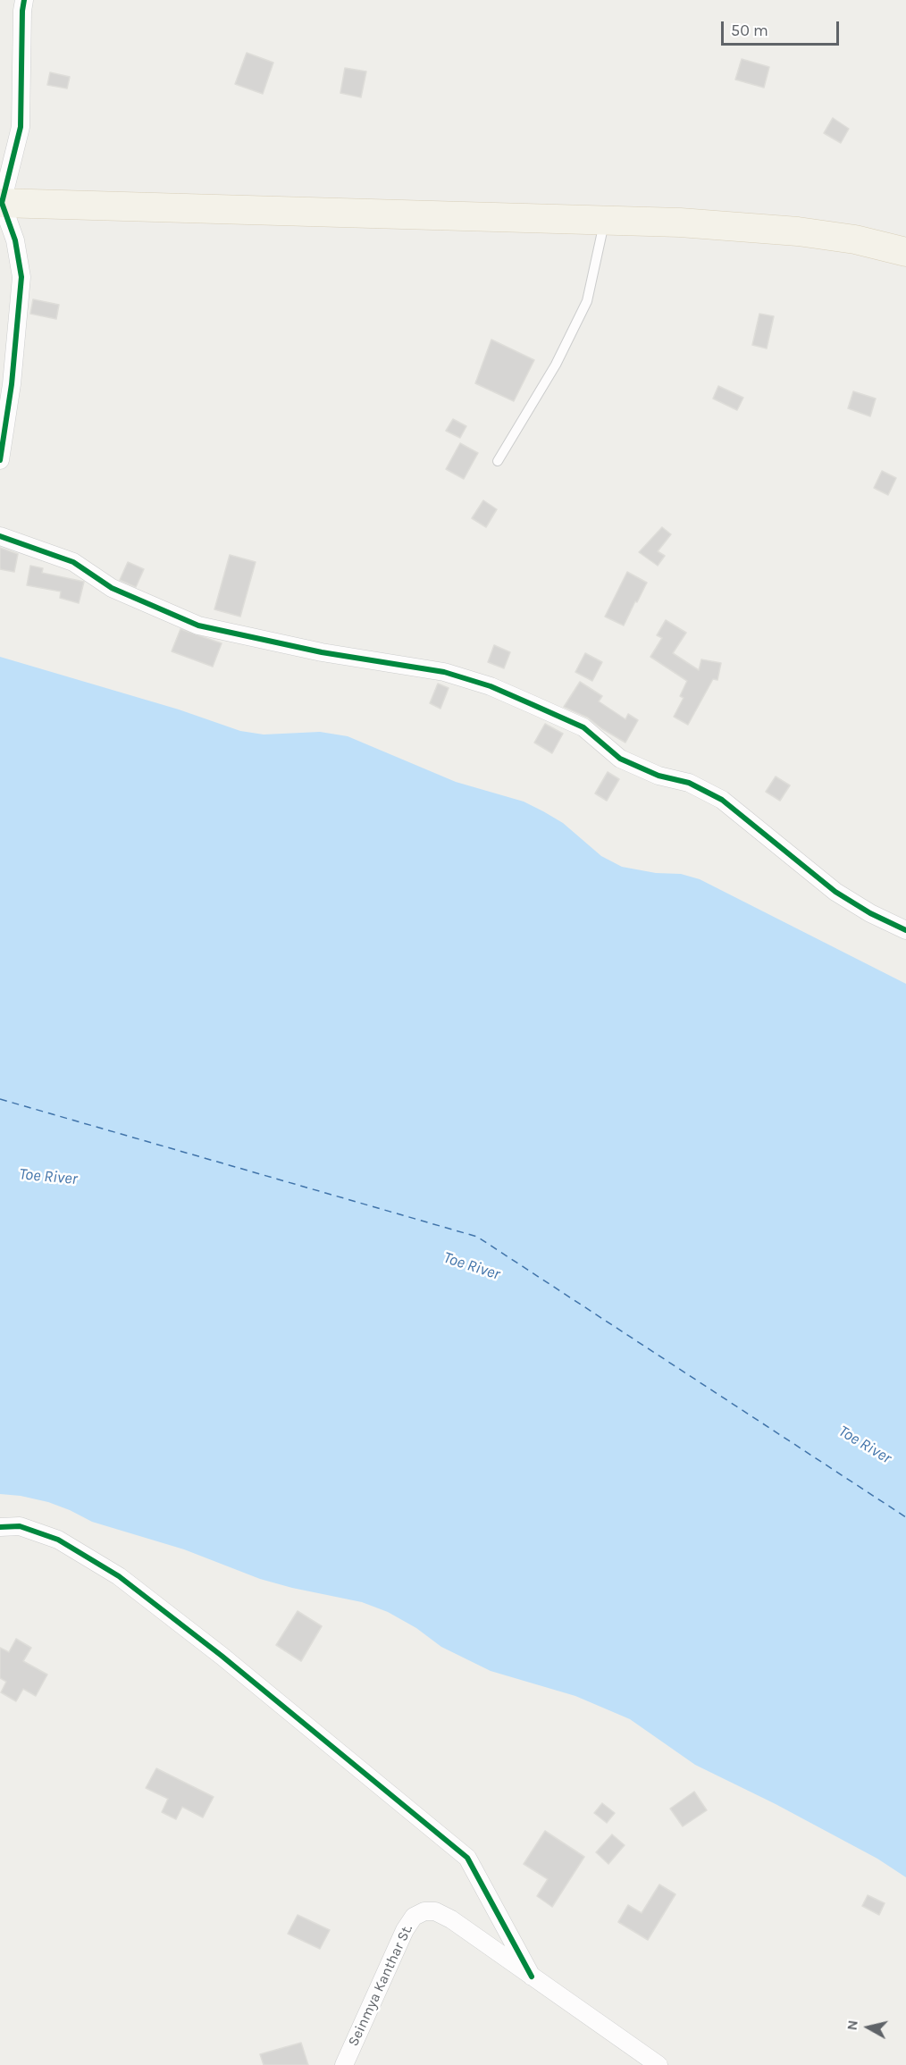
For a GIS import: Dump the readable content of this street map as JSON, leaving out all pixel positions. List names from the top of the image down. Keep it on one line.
{"streets":{"street":["Seinmya Kanthar St."]},"water":["Toe River"],"scale_bar":"50 m","north":"left"}
